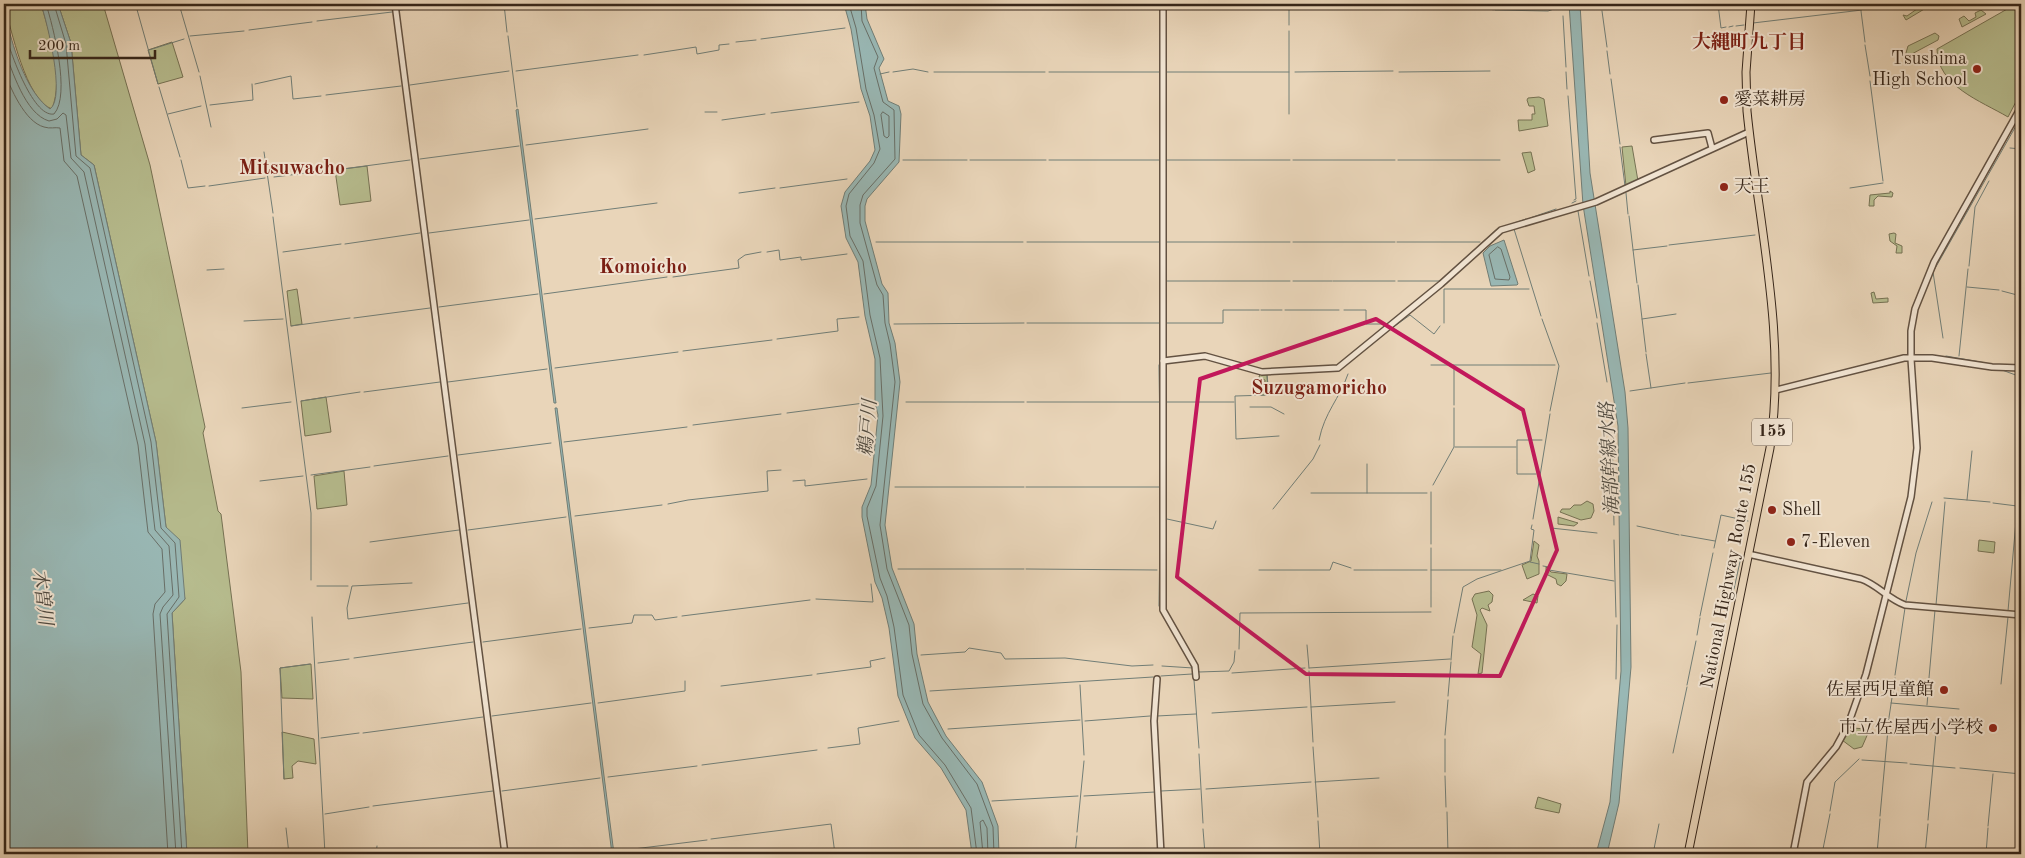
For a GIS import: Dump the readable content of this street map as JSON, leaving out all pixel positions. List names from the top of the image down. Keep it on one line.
{"streets":{"highway":["155","National Highway Route 155"]},"districts":["大縄町九丁目","Mitsuwacho","Komoicho","Suzugamoricho"],"water":["鵜戸川","海部幹線水路","木曽川"],"places":["Tsushima High School","愛菜耕房","天王","Shell","7-Eleven","佐屋西児童館","市立佐屋西小学校"],"scale_bar":"200 m"}
